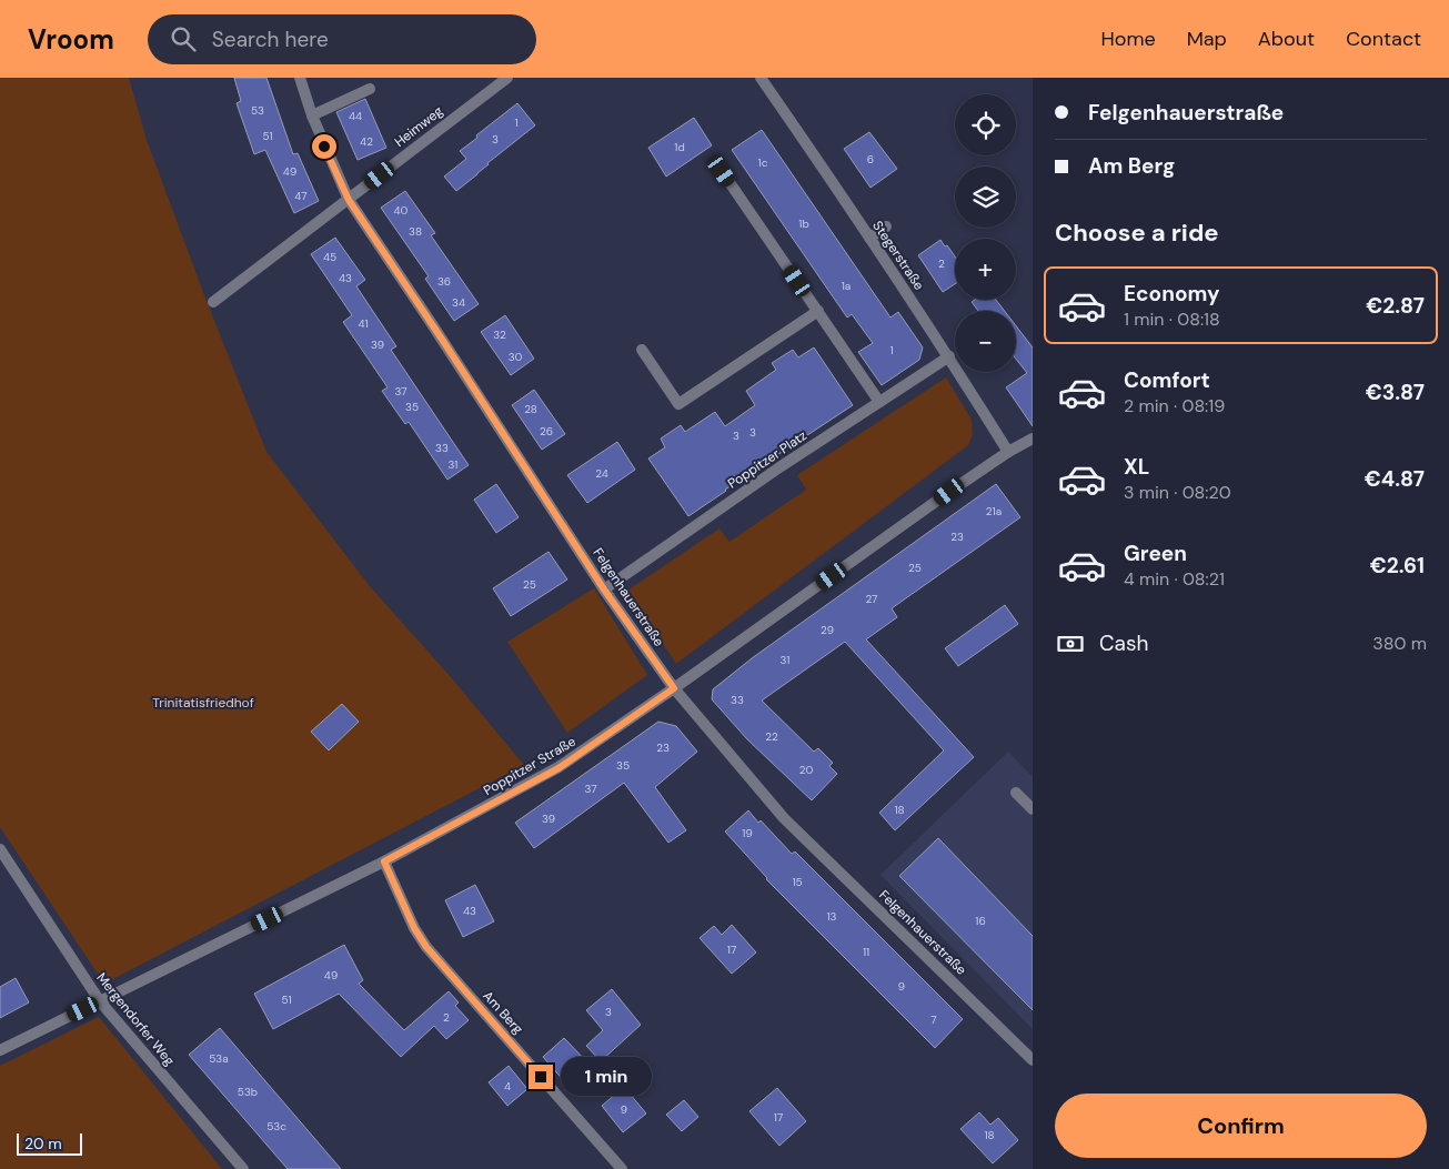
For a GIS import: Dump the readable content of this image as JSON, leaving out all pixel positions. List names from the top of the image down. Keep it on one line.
{"streets":{"street":["Heimweg","Stegerstraße","Poppitzer Platz","Felgenhauerstraße","Poppitzer Straße","Am Berg","Mergendorfer Weg"]},"crossings":[["Heimweg","Felgenhauerstraße"],["Stegerstraße","Poppitzer Platz"],["Stegerstraße","Poppitzer Straße"],["Poppitzer Platz","Felgenhauerstraße"],["Felgenhauerstraße","Poppitzer Straße"],["Poppitzer Straße","Am Berg"],["Poppitzer Straße","Mergendorfer Weg"]],"parks":["Trinitatisfriedhof"],"house_numbers":["53","44","1","51","3","42","1d","6","1c","49","47","40","1b","38","45","2","43","36","1a","34","41","32","39","1","30","37","35","28","26","3","3","33","31","24","21a","23","25","25","27","29","31","33","22","23","35","20","37","18","39","19","15","43","13","16","17","11","49","9","51","3","2","7","53a","4","53b","9","17","53c","18"],"scale_bar":"20 m","page":{"header":"Vroom","search":"Search here","nav":["Home","Map","About","Contact"],"banner":["Felgenhauerstraße","Am Berg"],"map_buttons":["+","−"],"heading":"Choose a ride","list":[{"name":"Economy","note":"1 min · 08:18","value":"€2.87"},{"name":"Comfort","note":"2 min · 08:19","value":"€3.87"},{"name":"XL","note":"3 min · 08:20","value":"€4.87"},{"name":"Green","note":"4 min · 08:21","value":"€2.61"}],"pay":["Cash","380 m"],"bubble":"1 min","buttons":"Confirm","scale":"20 m"}}
